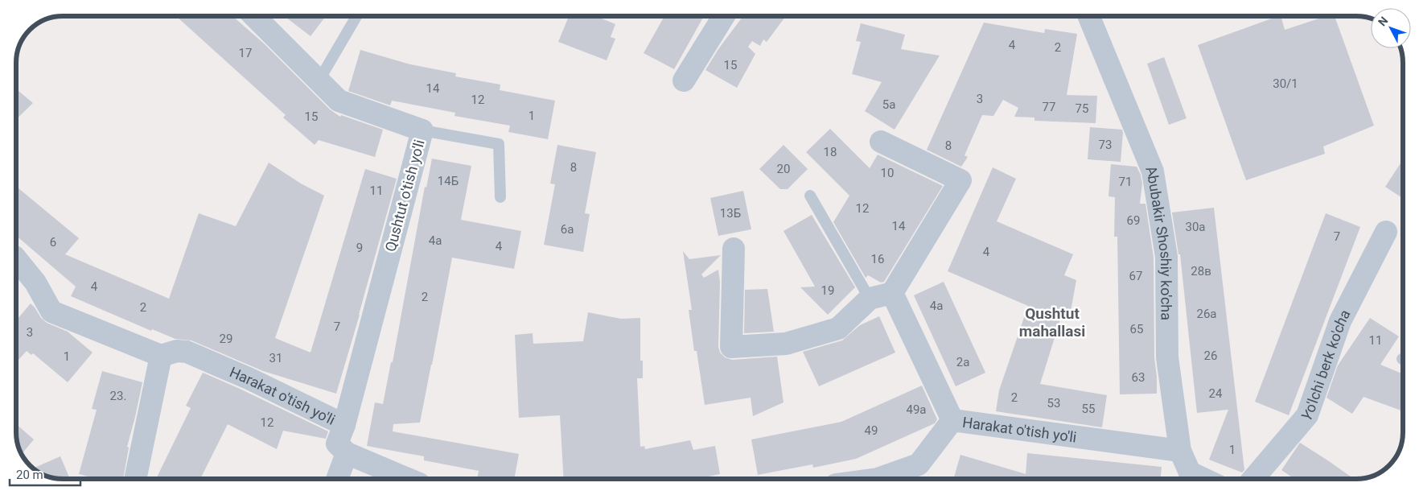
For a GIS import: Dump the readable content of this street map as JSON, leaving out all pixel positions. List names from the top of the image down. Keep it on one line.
{"streets":{"street":["Qushtut o'tish yo'li","Abubakir Shoshiy ko'cha","Yo'lchi berk ko'cha","Harakat o'tish yo'li"]},"crossings":[["Qushtut o'tish yo'li","Harakat o'tish yo'li"],["Abubakir Shoshiy ko'cha","Harakat o'tish yo'li"]],"districts":["Qushtut mahallasi"],"house_numbers":["4","2","17","15","30/1","14","3","12","5а","77","75","1","15","73","8","18","8","20","10","14Б","71","11","12","13Б","69","14","30a","6a","7","4a","6","4","9","4","16","28в","67","4","19","2","4а","2","26a","7","65","3","29","11","26","1","31","2а","63","24","23.","2","53","55","49а","12","49","1"],"scale_bar":"20 m","north":"top left"}
